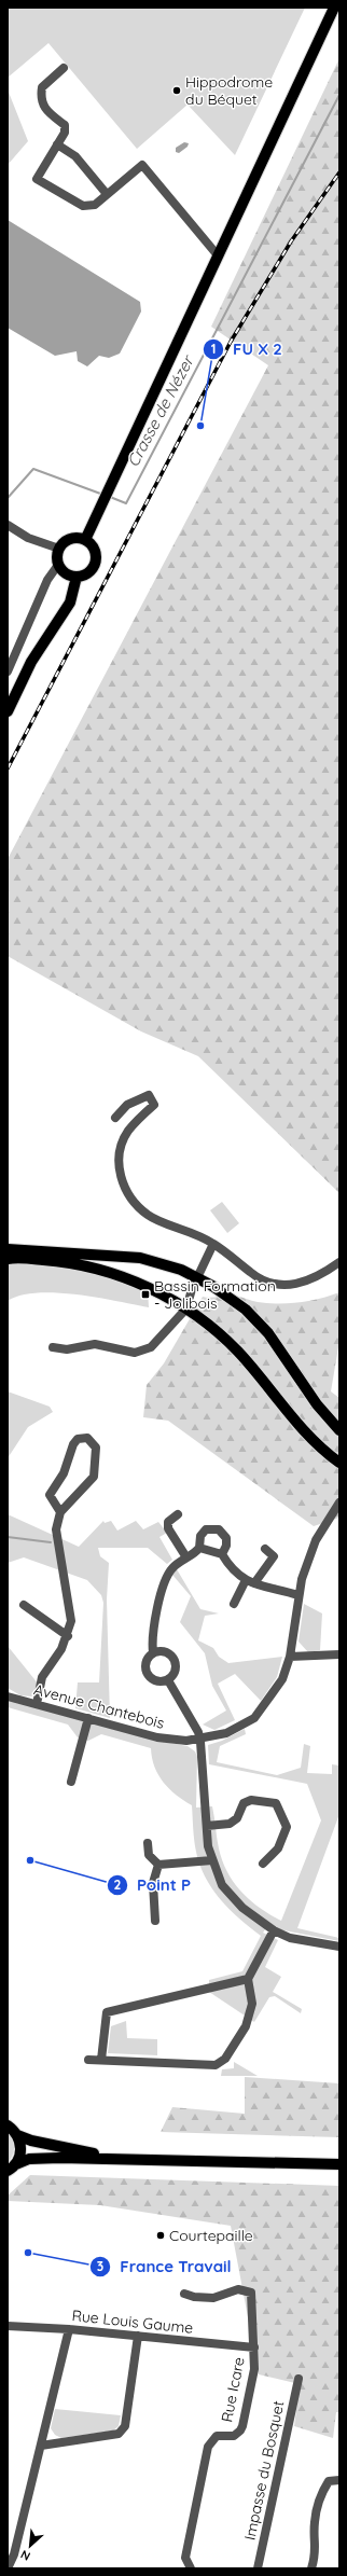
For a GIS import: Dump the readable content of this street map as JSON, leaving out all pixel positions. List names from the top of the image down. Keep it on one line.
{"streets":{"street":["Avenue Chantebois","Rue Louis Gaume","Rue Icare","Impasse du Bosquet"]},"crossings":[["Rue Louis Gaume","Rue Icare"]],"water":["Crasse de Nézer"],"places":{"other":["Hippodrome du Béquet","FU X 2","Point P","Courtepaille","France Travail"],"transit":["Bassin Formation - Jolibois"]},"north":"bottom left"}
